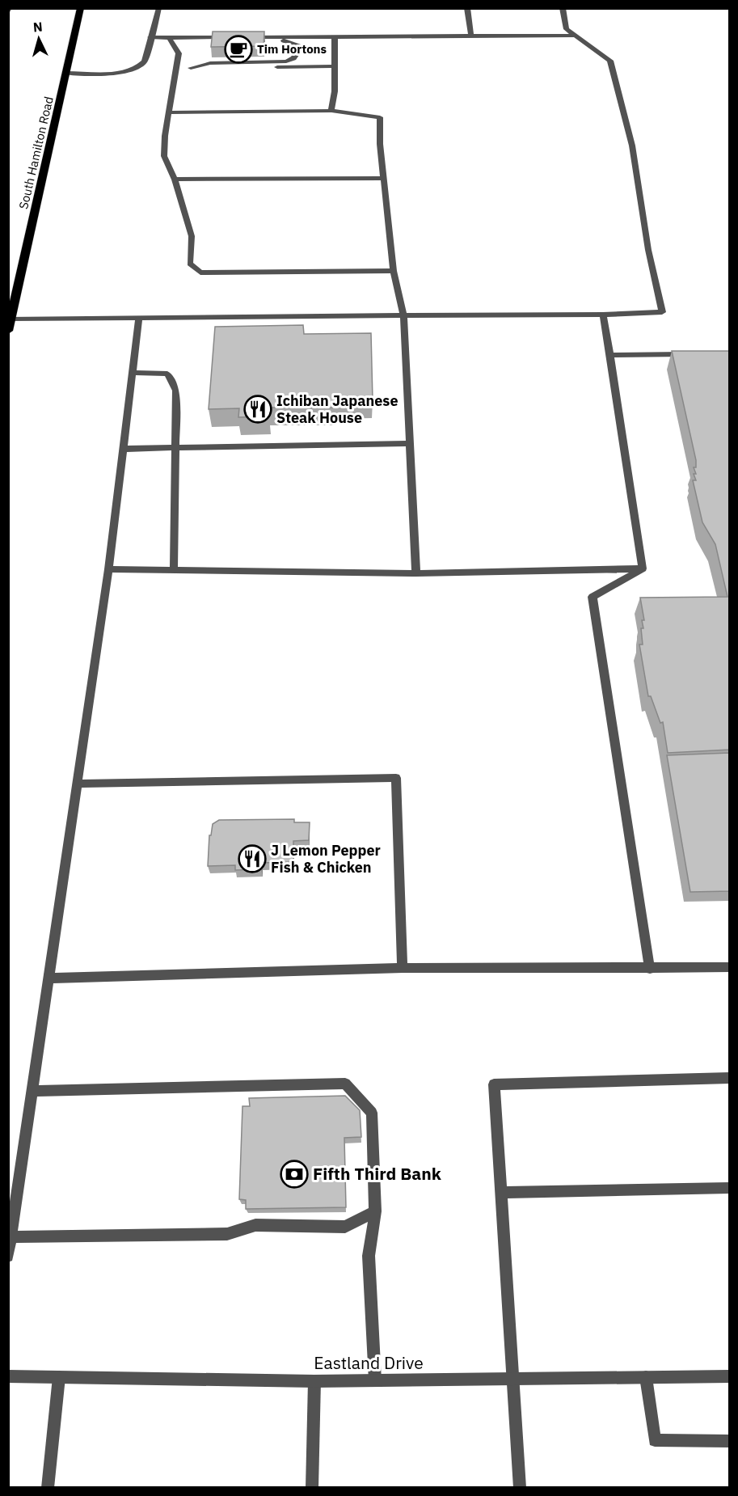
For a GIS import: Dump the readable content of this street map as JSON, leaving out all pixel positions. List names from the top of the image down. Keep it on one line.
{"streets":{"main road":["South Hamilton Road"],"street":["Eastland Drive"]},"places":{"cafe":["Tim Hortons"],"restaurant":["Ichiban Japanese Steak House","J Lemon Pepper Fish & Chicken"],"bank":["Fifth Third Bank"]},"north":"top"}
